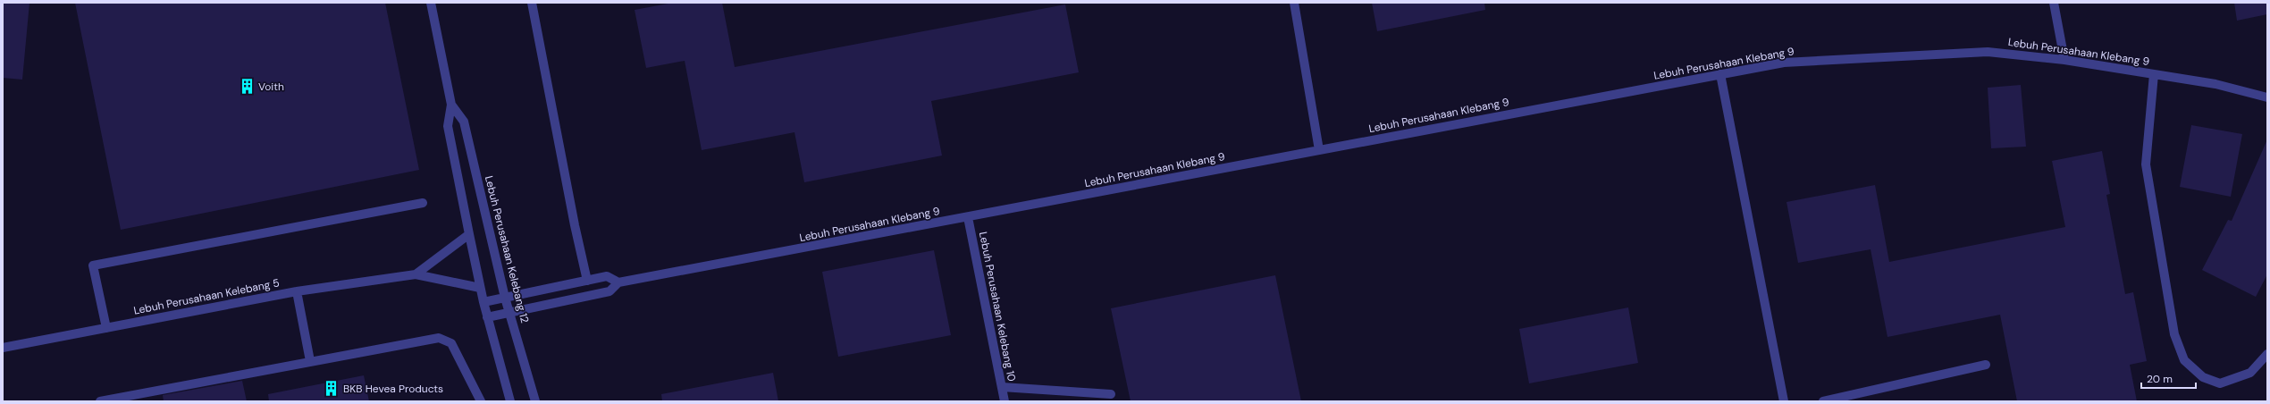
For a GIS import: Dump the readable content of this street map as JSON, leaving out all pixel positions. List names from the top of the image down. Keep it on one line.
{"streets":{"street":["Lebuh Perusahaan Klebang 9","Lebuh Perusahaan Kelebang 12","Lebuh Perusahaan Kelebang 5","Lebuh Perusahaan Kelebang 10"]},"crossings":[["Lebuh Perusahaan Klebang 9","Lebuh Perusahaan Kelebang 12"],["Lebuh Perusahaan Klebang 9","Lebuh Perusahaan Kelebang 10"],["Lebuh Perusahaan Kelebang 12","Lebuh Perusahaan Kelebang 5"]],"places":{"building":["Voith","BKB Hevea Products"]},"scale_bar":"20 m"}
